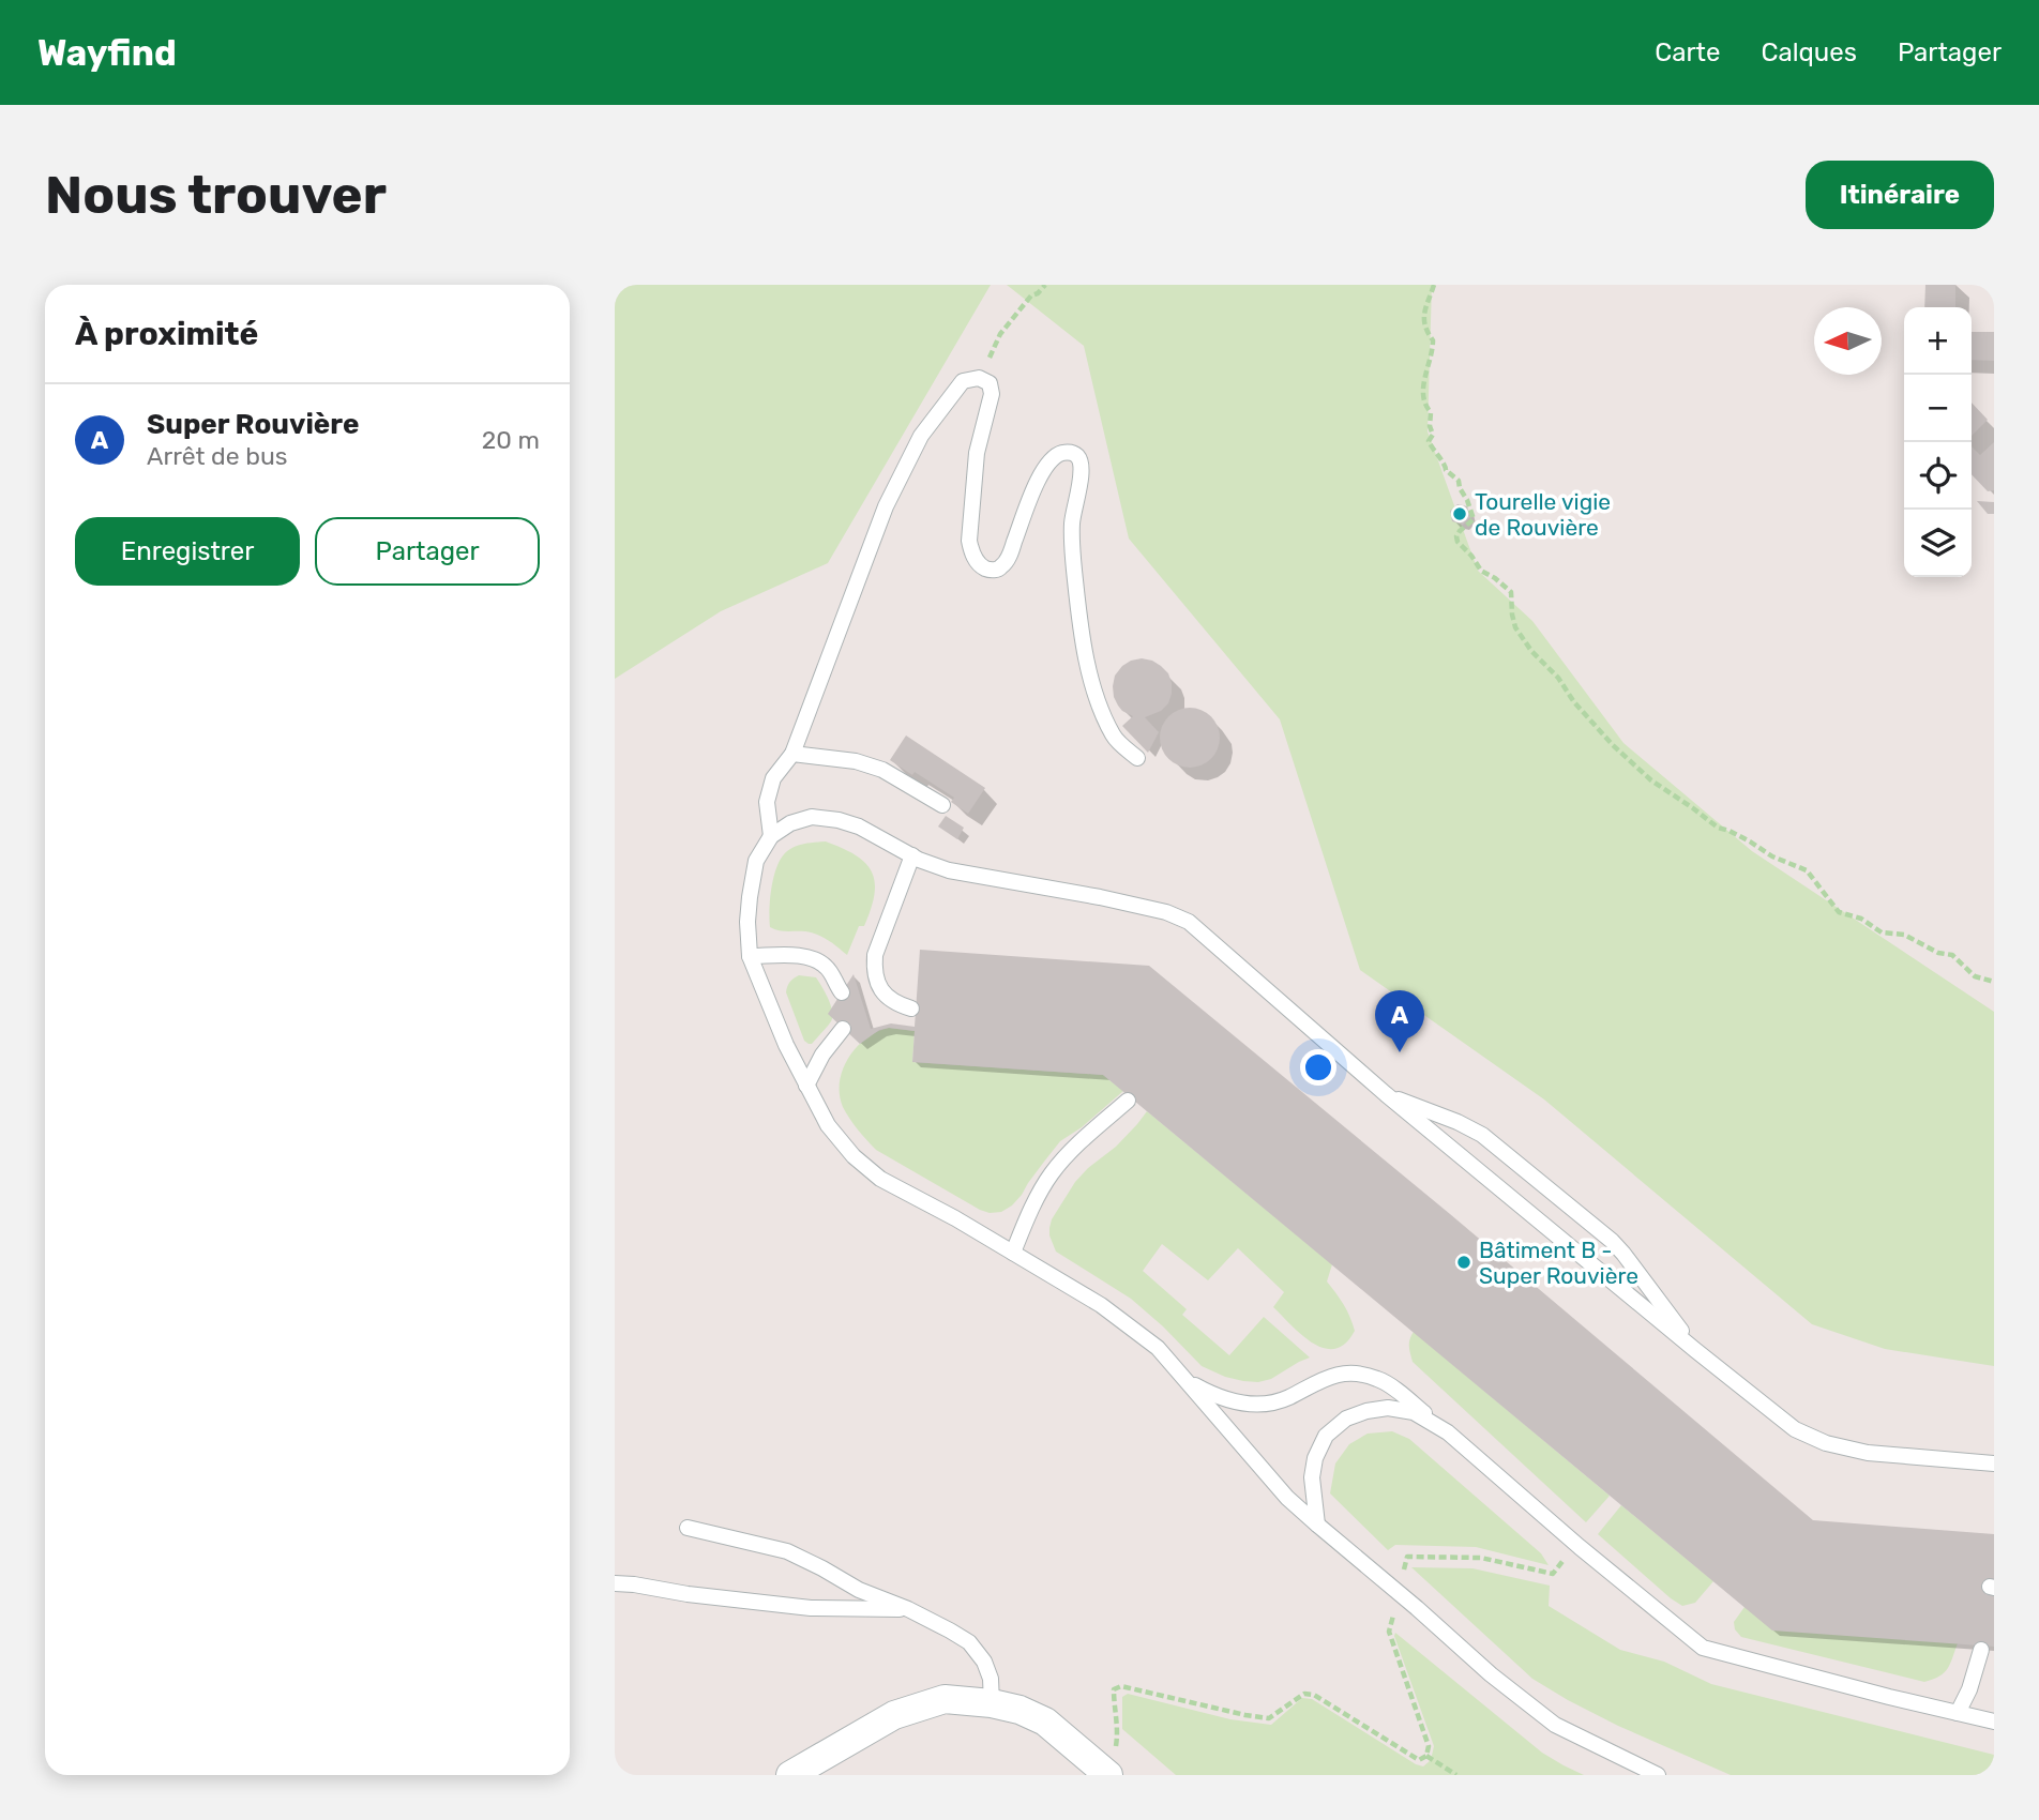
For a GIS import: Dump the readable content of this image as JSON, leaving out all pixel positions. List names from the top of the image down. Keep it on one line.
{"places":["Tourelle vigie de Rouvière","Bâtiment B - Super Rouvière"],"north":"left","page":{"header":"Wayfind","nav":["Carte","Calques","Partager"],"buttons":["Itinéraire",["Enregistrer","Partager"]],"title":"Nous trouver","heading":"À proximité","map_buttons":["+","−"],"list":[{"mark":"A","name":"Super Rouvière","note":"Arrêt de bus","value":"20 m"}],"pins":"A"}}
